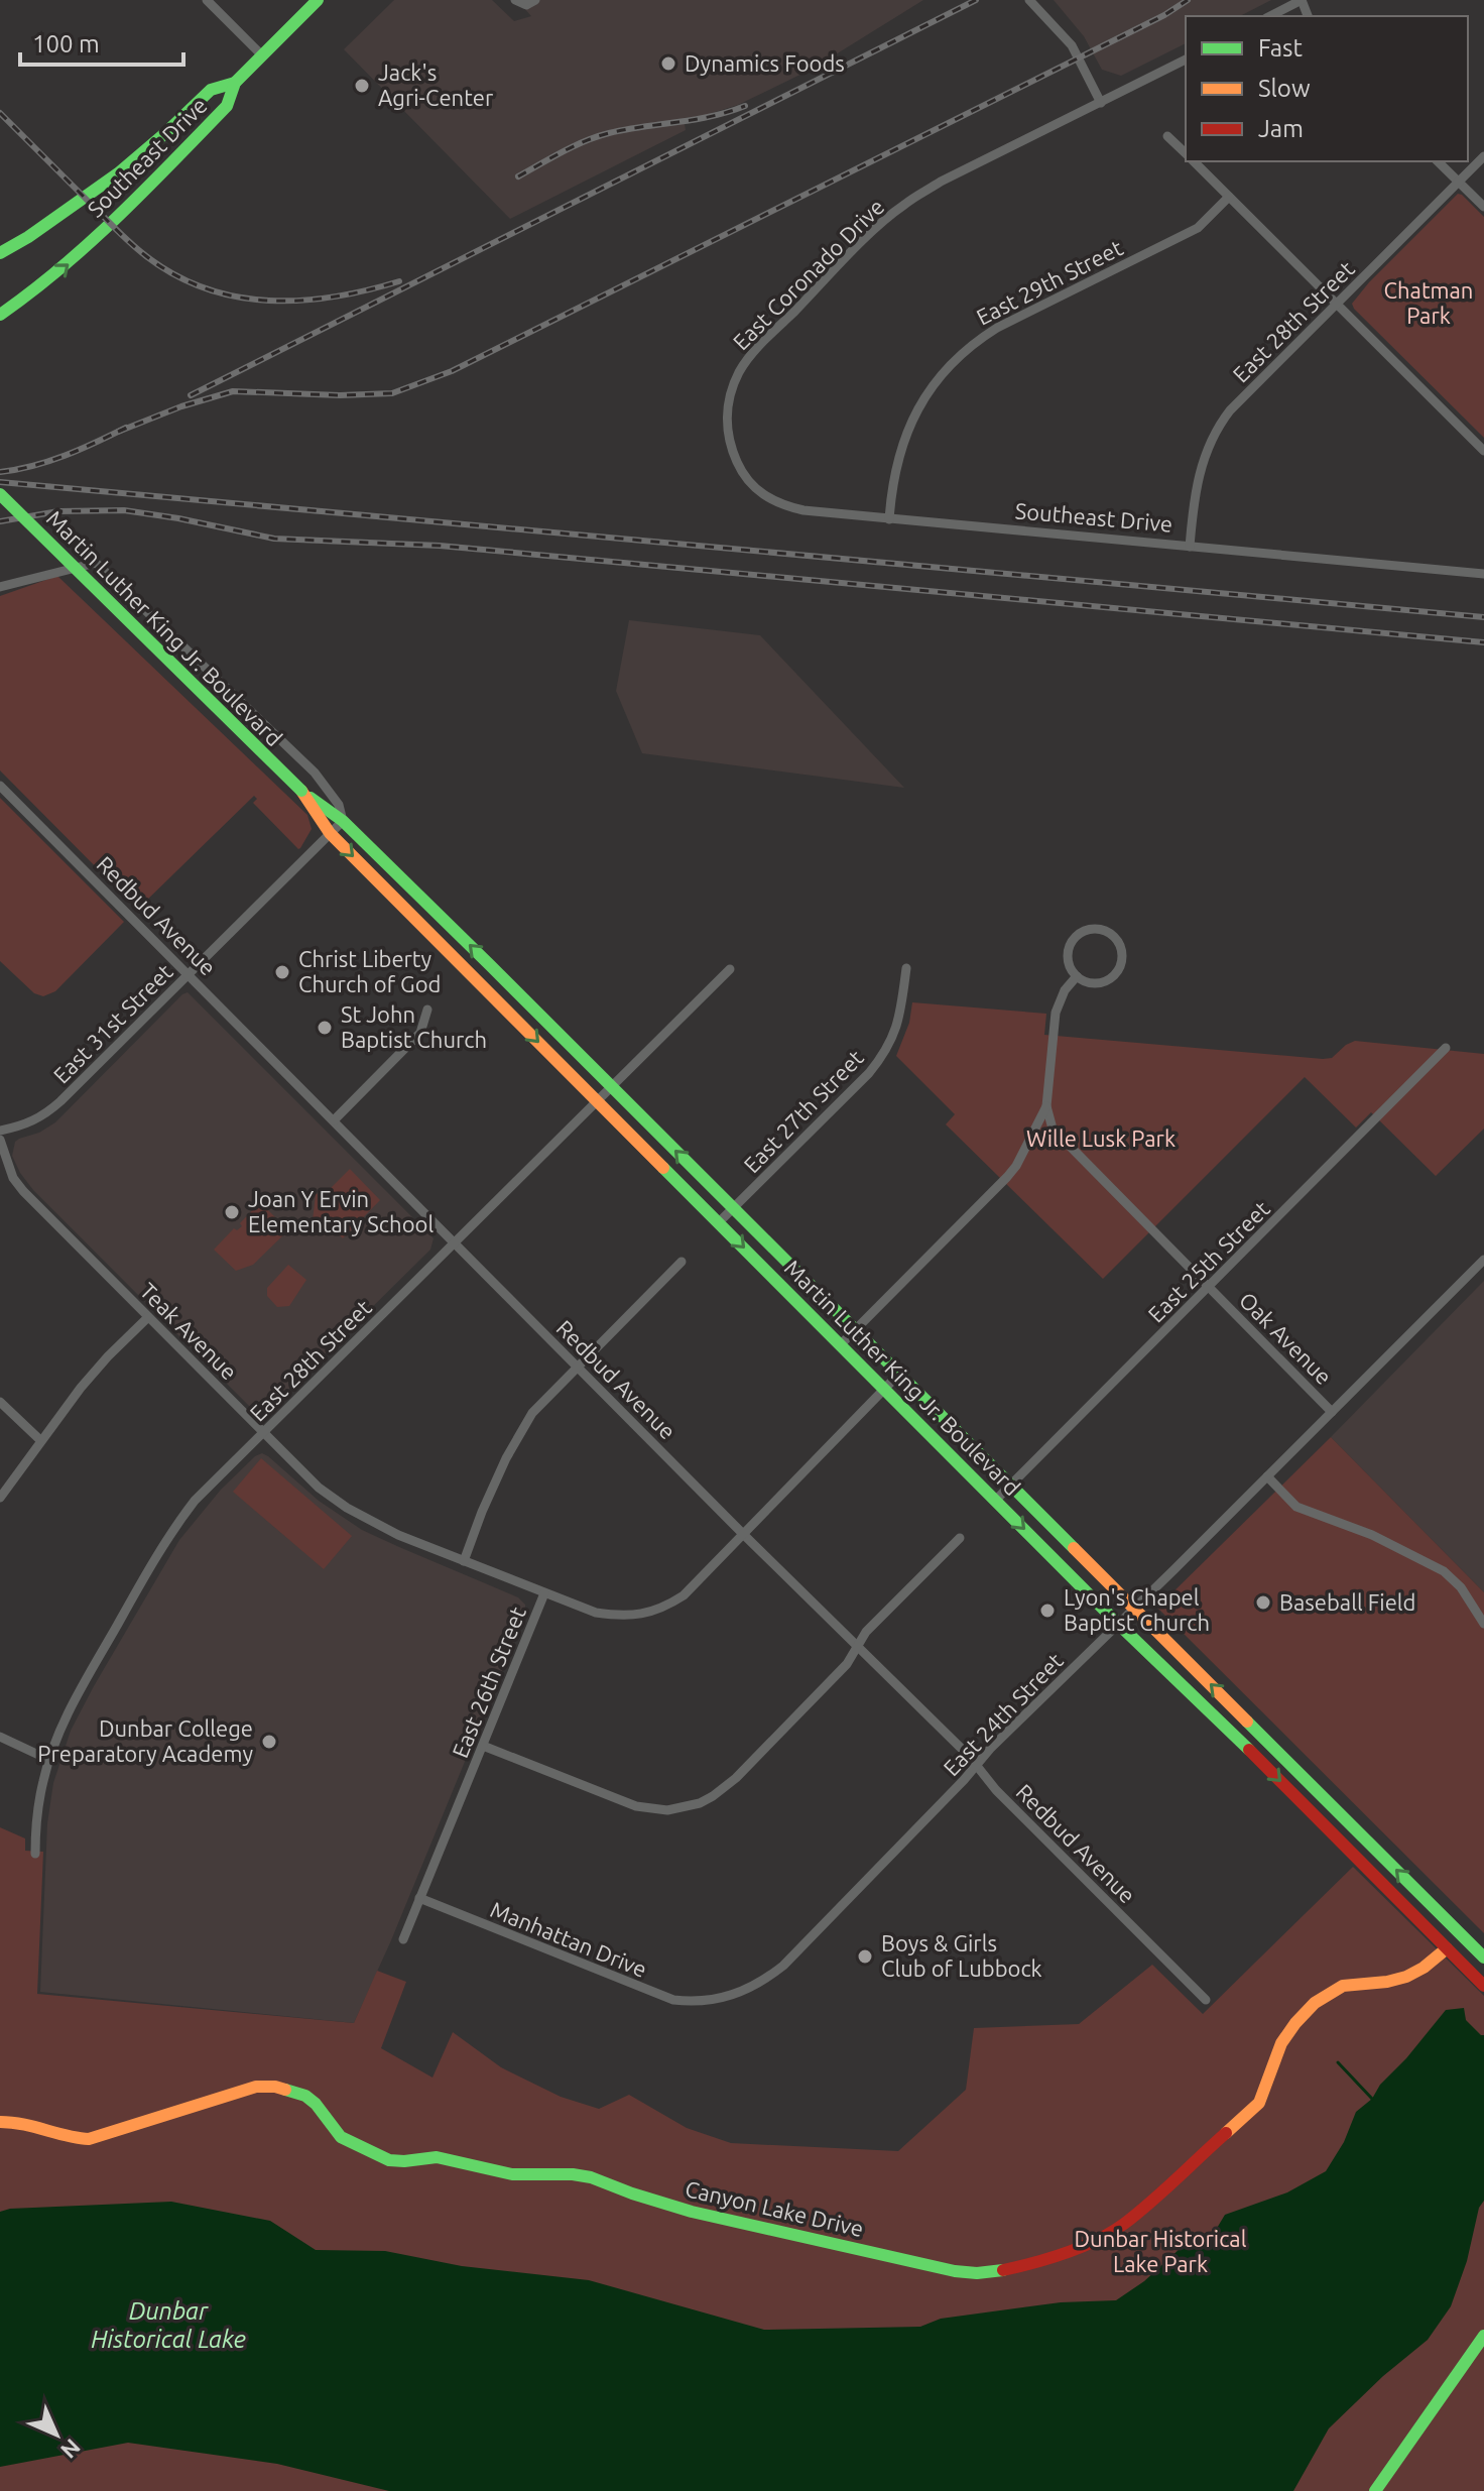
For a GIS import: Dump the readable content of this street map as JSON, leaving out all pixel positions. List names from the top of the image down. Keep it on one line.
{"streets":{"main road":["Southeast Drive","Martin Luther King Jr. Boulevard","Canyon Lake Drive"],"street":["East Coronado Drive","East 29th Street","East 28th Street","Redbud Avenue","East 31st Street","East 27th Street","East 25th Street","Teak Avenue","Oak Avenue","East 26th Street","East 24th Street","Manhattan Drive"]},"crossings":[["Southeast Drive","East Coronado Drive"],["Southeast Drive","East 29th Street"],["Southeast Drive","East 28th Street"],["East 28th Street","Martin Luther King Jr. Boulevard"],["East 28th Street","Redbud Avenue"],["East 28th Street","Teak Avenue"],["Martin Luther King Jr. Boulevard","East 31st Street"],["Martin Luther King Jr. Boulevard","East 27th Street"],["Martin Luther King Jr. Boulevard","East 25th Street"],["Martin Luther King Jr. Boulevard","East 26th Street"],["Martin Luther King Jr. Boulevard","East 24th Street"],["Martin Luther King Jr. Boulevard","Canyon Lake Drive"],["Redbud Avenue","East 31st Street"],["Redbud Avenue","East 26th Street"],["Redbud Avenue","East 24th Street"],["East 25th Street","Oak Avenue"],["Teak Avenue","East 26th Street"],["Oak Avenue","East 24th Street"],["East 26th Street","Manhattan Drive"],["East 24th Street","Manhattan Drive"]],"water":["Dunbar Historical Lake"],"parks":["Chatman Park","Wille Lusk Park","Dunbar Historical Lake Park"],"places":["Dynamics Foods","Jack's Agri-Center","Christ Liberty Church of God","St John Baptist Church","Joan Y Ervin Elementary School","Baseball Field","Lyon's Chapel Baptist Church","Dunbar College Preparatory Academy","Boys & Girls Club of Lubbock"],"legend":["Fast","Slow","Jam"],"scale_bar":"100 m","north":"bottom right"}
